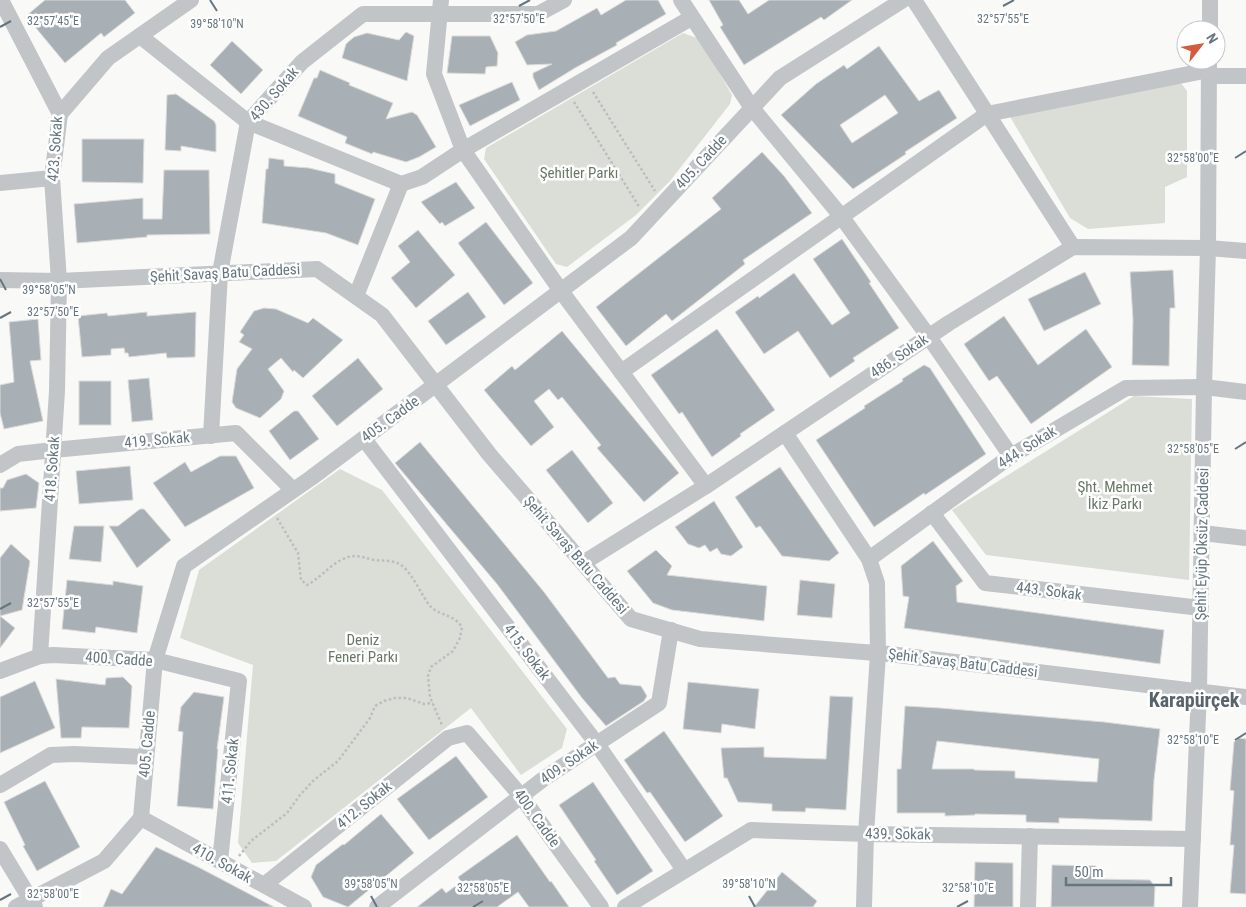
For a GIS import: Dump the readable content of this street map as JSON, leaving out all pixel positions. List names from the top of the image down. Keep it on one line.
{"streets":{"street":["430. Sokak","423. Sokak","405. Cadde","Şehit Savaş Batu Caddesi","486. Sokak","419. Sokak","444. Sokak","418. Sokak","Şehit Eyüp Öksüz Caddesi","443. Sokak","415. Sokak","400. Cadde","409. Sokak","411. Sokak","412. Sokak","439. Sokak","410. Sokak"]},"crossings":[["430. Sokak","Şehit Savaş Batu Caddesi"],["430. Sokak","419. Sokak"],["423. Sokak","Şehit Savaş Batu Caddesi"],["423. Sokak","418. Sokak"],["405. Cadde","Şehit Savaş Batu Caddesi"],["405. Cadde","419. Sokak"],["405. Cadde","415. Sokak"],["405. Cadde","400. Cadde"],["405. Cadde","410. Sokak"],["Şehit Savaş Batu Caddesi","486. Sokak"],["Şehit Savaş Batu Caddesi","418. Sokak"],["Şehit Savaş Batu Caddesi","Şehit Eyüp Öksüz Caddesi"],["Şehit Savaş Batu Caddesi","409. Sokak"],["419. Sokak","418. Sokak"],["444. Sokak","Şehit Eyüp Öksüz Caddesi"],["444. Sokak","443. Sokak"],["418. Sokak","400. Cadde"],["Şehit Eyüp Öksüz Caddesi","443. Sokak"],["Şehit Eyüp Öksüz Caddesi","439. Sokak"],["415. Sokak","409. Sokak"],["415. Sokak","439. Sokak"],["400. Cadde","409. Sokak"],["400. Cadde","411. Sokak"],["400. Cadde","412. Sokak"],["411. Sokak","410. Sokak"],["412. Sokak","410. Sokak"]],"districts":["Karapürçek"],"parks":["Şehitler Parkı","Şht. Mehmet İkiz Parkı","Deniz Feneri Parkı"],"scale_bar":"50 m","north":"top right","coordinates":["32°57'50\"E","32°57'55\"E","32°57'45\"E","39°58'10\"N","32°58'00\"E","39°58'05\"N","32°58'05\"E","32°58'10\"E"]}
